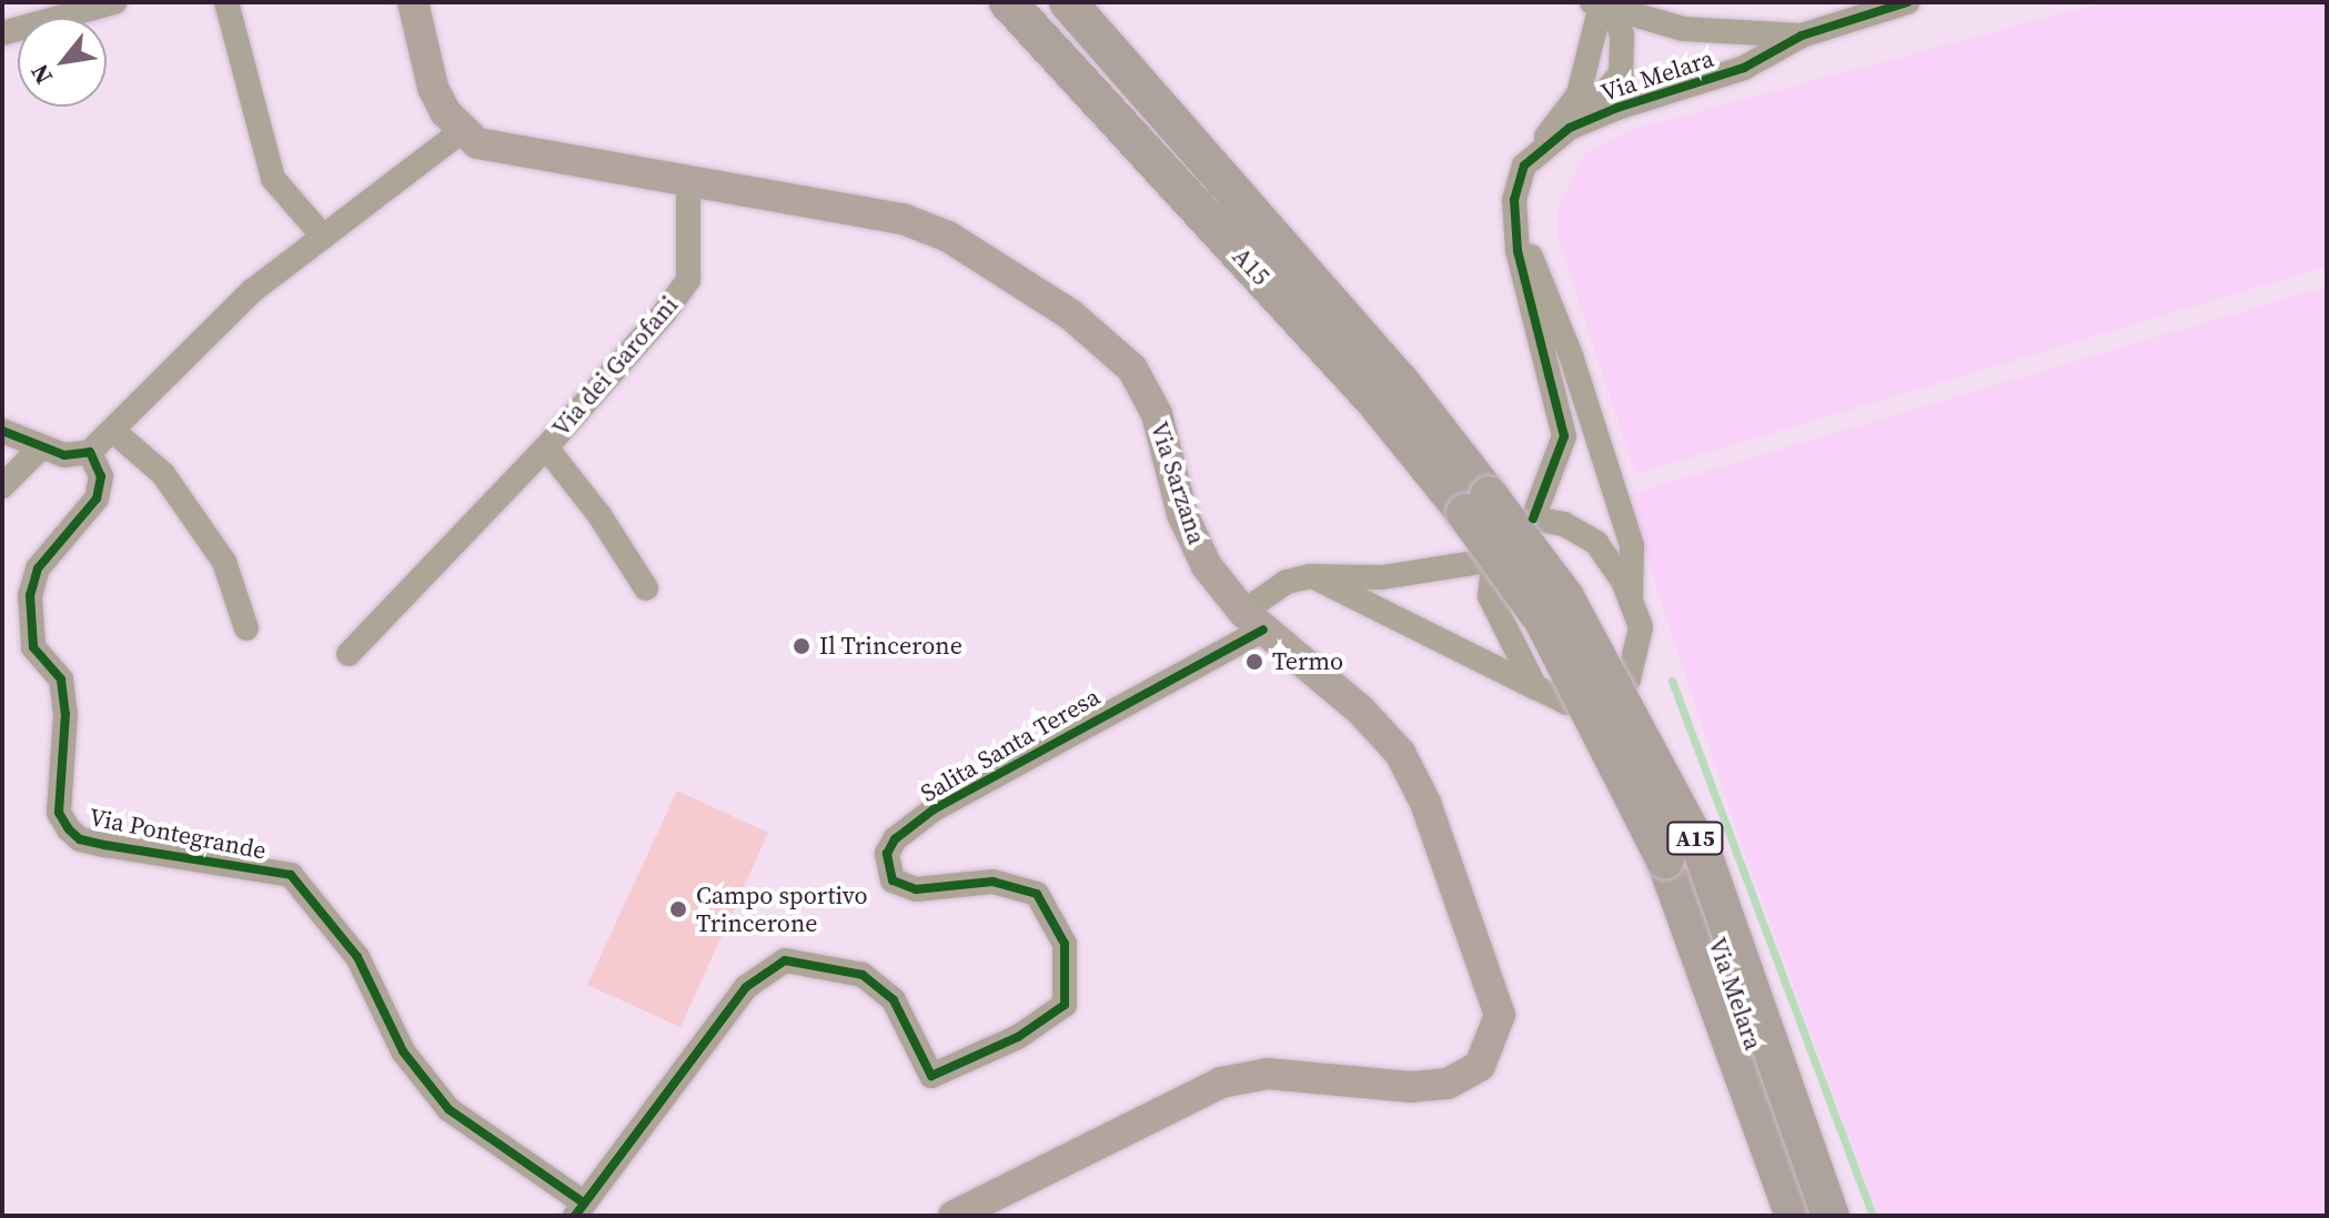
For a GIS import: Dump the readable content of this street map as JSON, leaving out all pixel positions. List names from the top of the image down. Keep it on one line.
{"streets":{"highway":["A15"],"main road":["Via Sarzana"],"street":["Via Melara","Via dei Garofani","Salita Santa Teresa","Via Pontegrande"]},"crossings":[["Via dei Garofani","Via Sarzana"],["Via Sarzana","Salita Santa Teresa"],["Salita Santa Teresa","Via Pontegrande"]],"places":["Il Trincerone","Termo","Campo sportivo Trincerone"],"north":"bottom left"}
